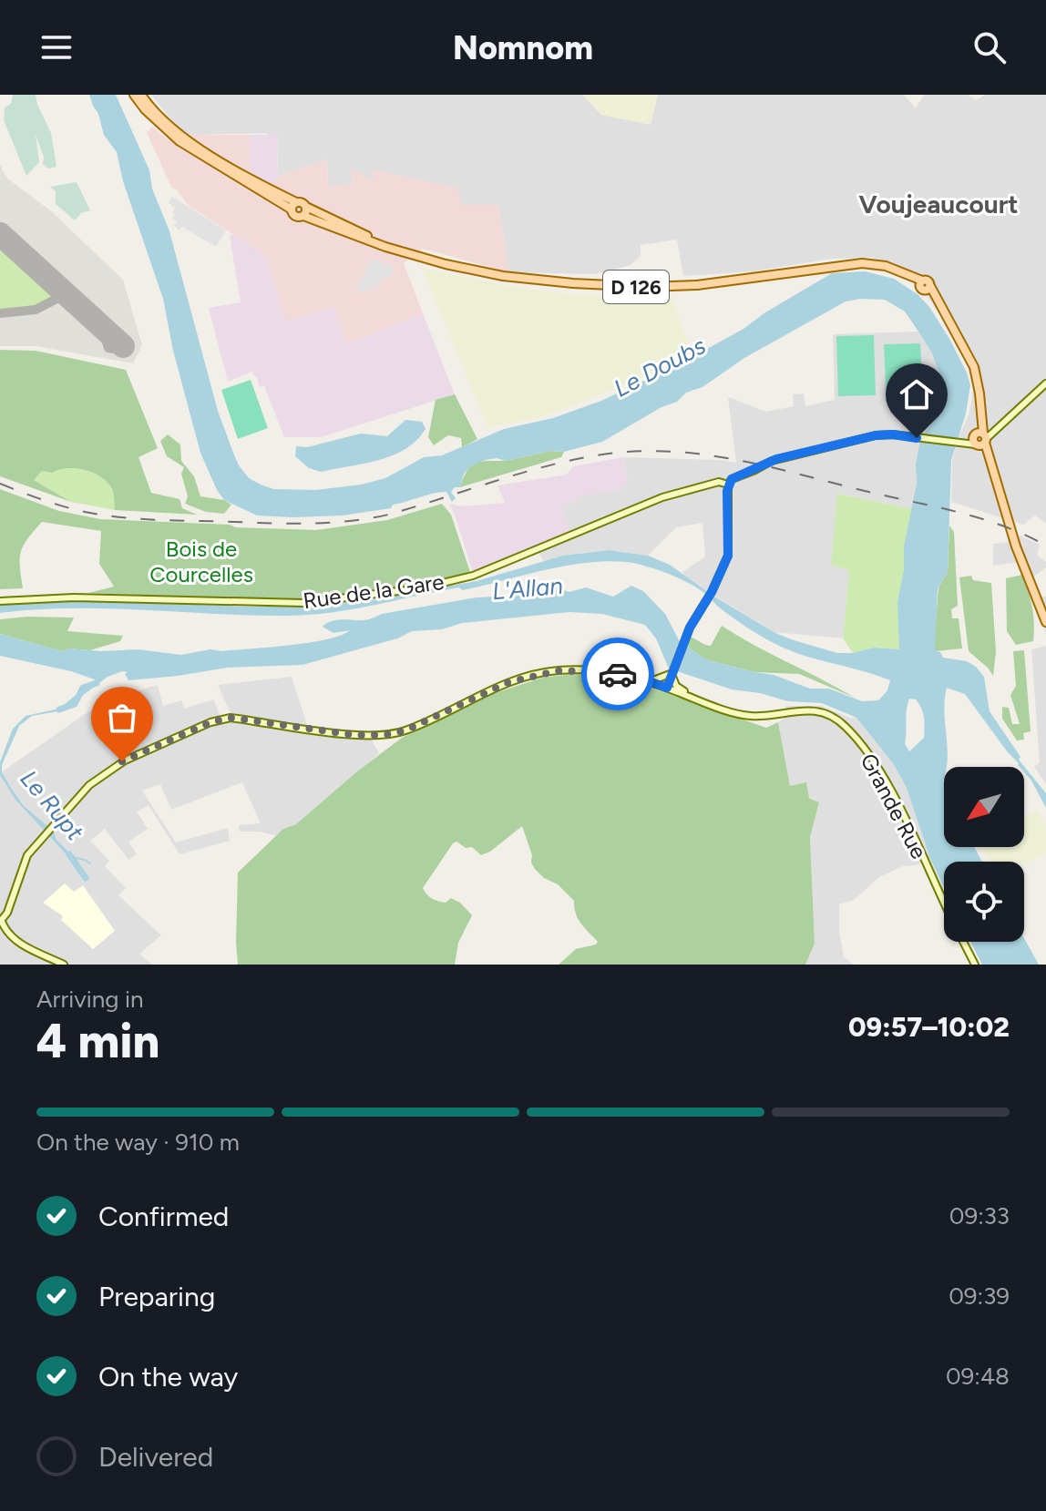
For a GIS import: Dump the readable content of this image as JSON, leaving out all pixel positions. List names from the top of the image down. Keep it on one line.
{"streets":{"main road":["D 126","Rue de la Gare","Grande Rue"]},"districts":["Voujeaucourt"],"water":["Le Doubs","L'Allan","Le Rupt"],"parks":["Bois de Courcelles"],"north":"bottom left","page":{"header":"Nomnom","heading":["4 min","Arriving in","09:57–10:02"],"bar":"On the way · 910 m","list":[["Confirmed","09:33"],["Preparing","09:39"],["On the way","09:48"],"Delivered"]}}
